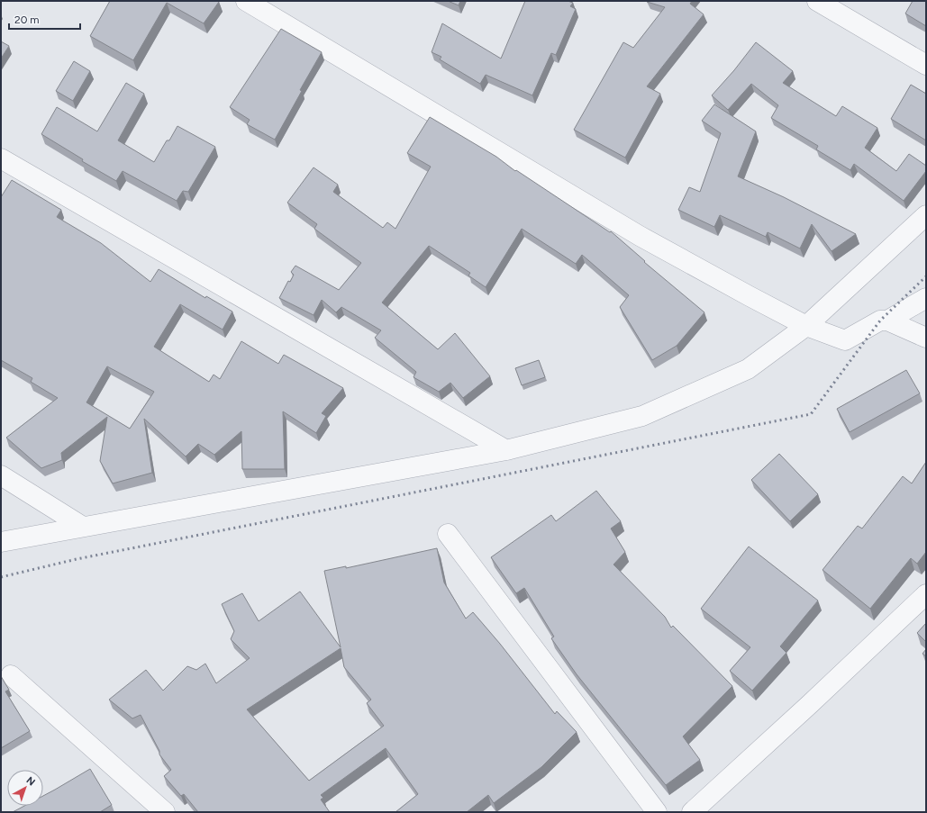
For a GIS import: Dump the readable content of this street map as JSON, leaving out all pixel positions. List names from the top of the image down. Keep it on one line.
{"scale_bar":"20 m","north":"top right"}
